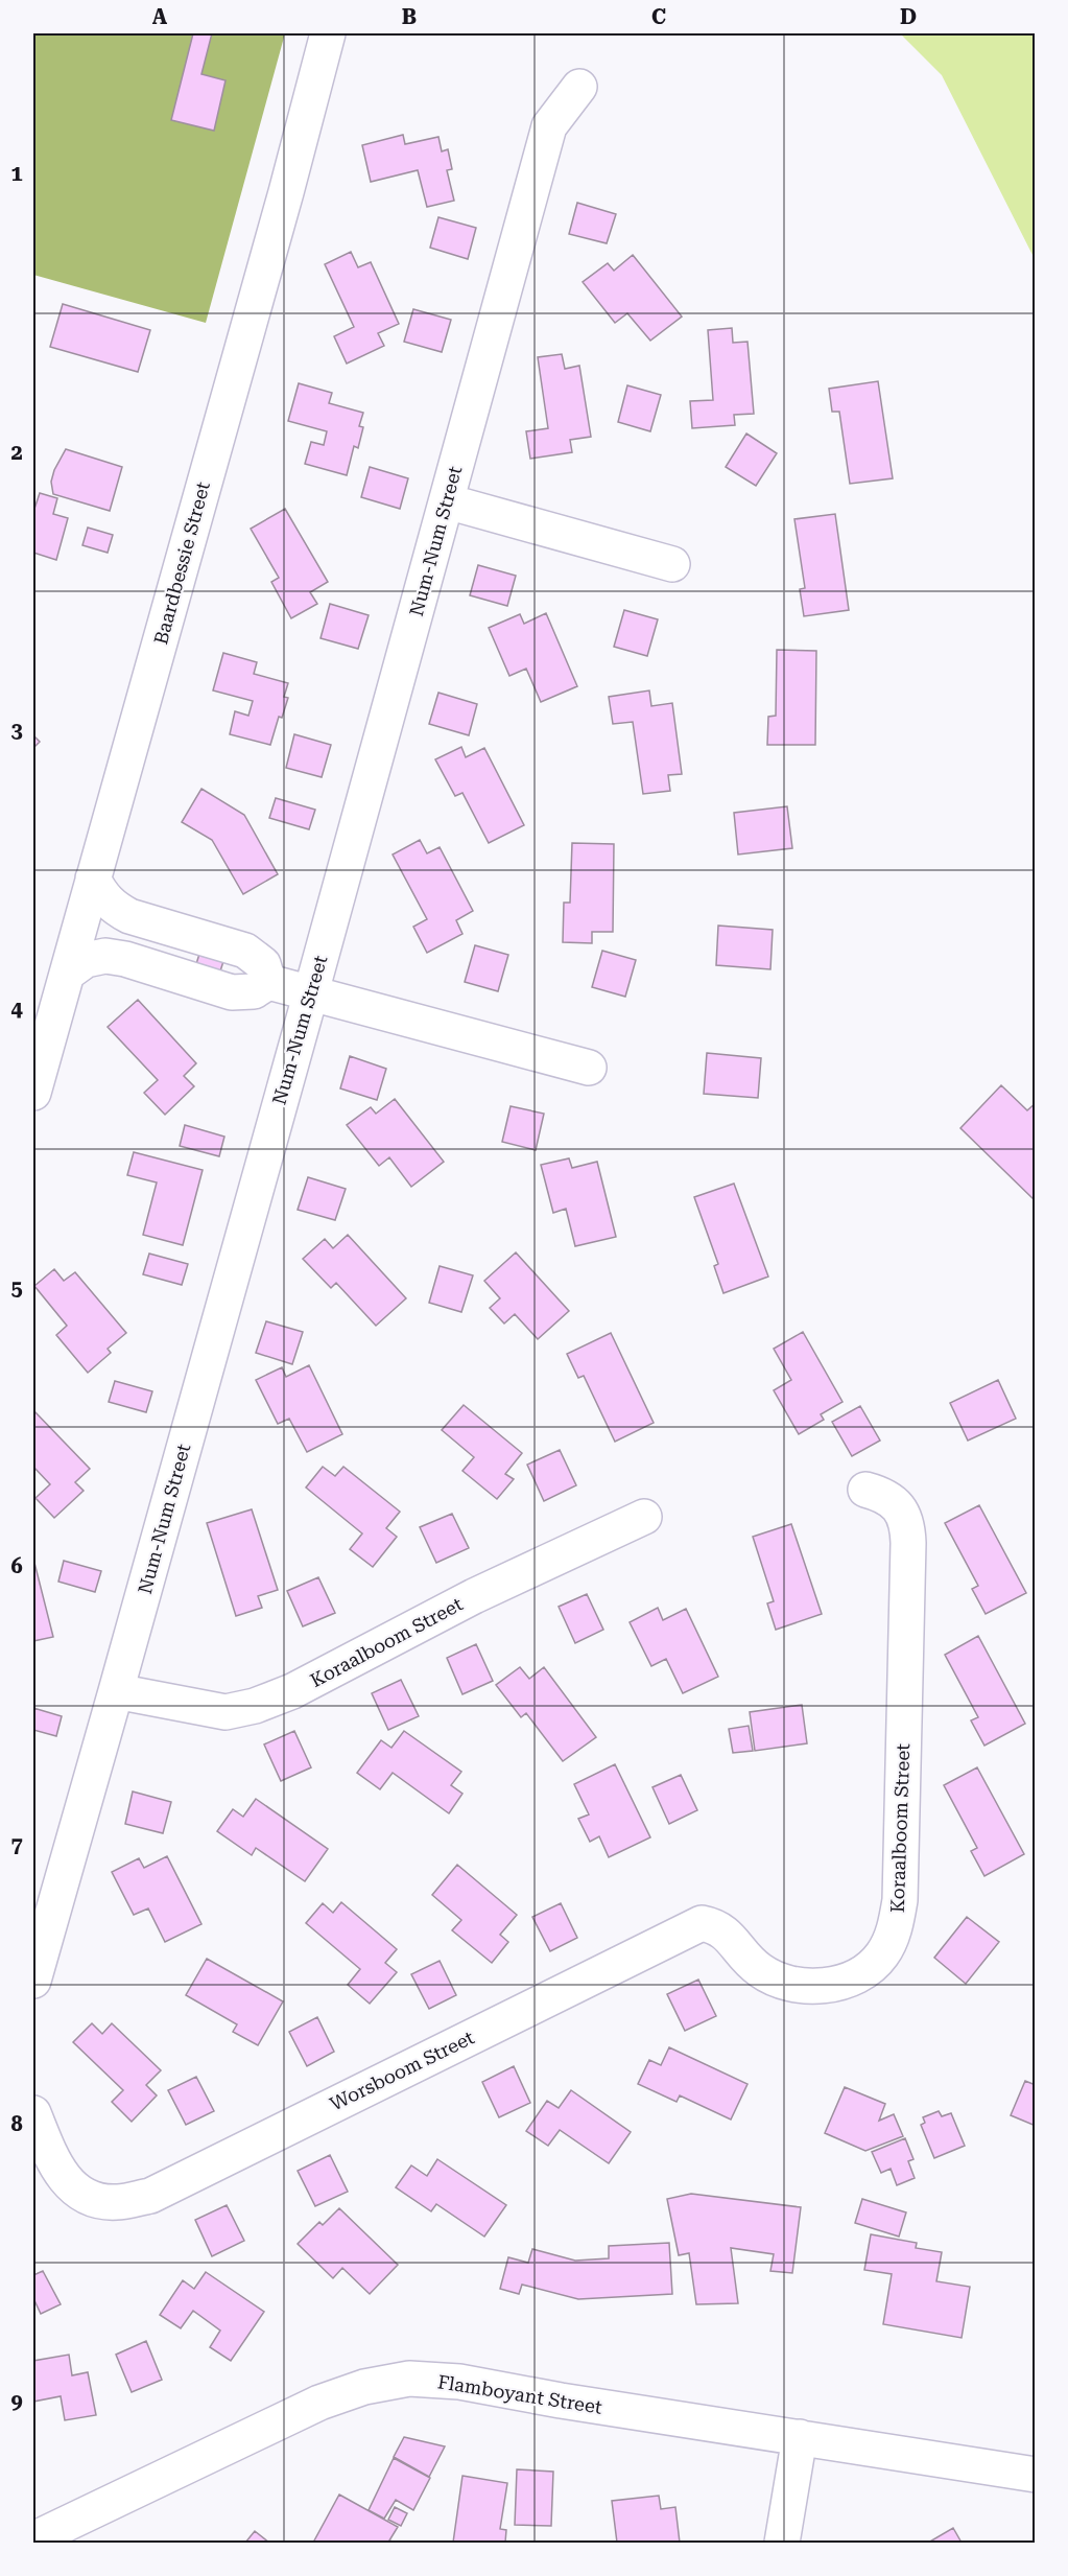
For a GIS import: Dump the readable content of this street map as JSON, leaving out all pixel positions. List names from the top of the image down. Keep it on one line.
{"streets":{"street":["Num-Num Street","Baardbessie Street","Koraalboom Street","Worsboom Street","Flamboyant Street"]},"crossings":[["Num-Num Street","Koraalboom Street"],["Koraalboom Street","Worsboom Street"]],"grid":{"columns":["A","B","C","D"],"rows":["1","2","3","4","5","6","7","8","9"]}}
